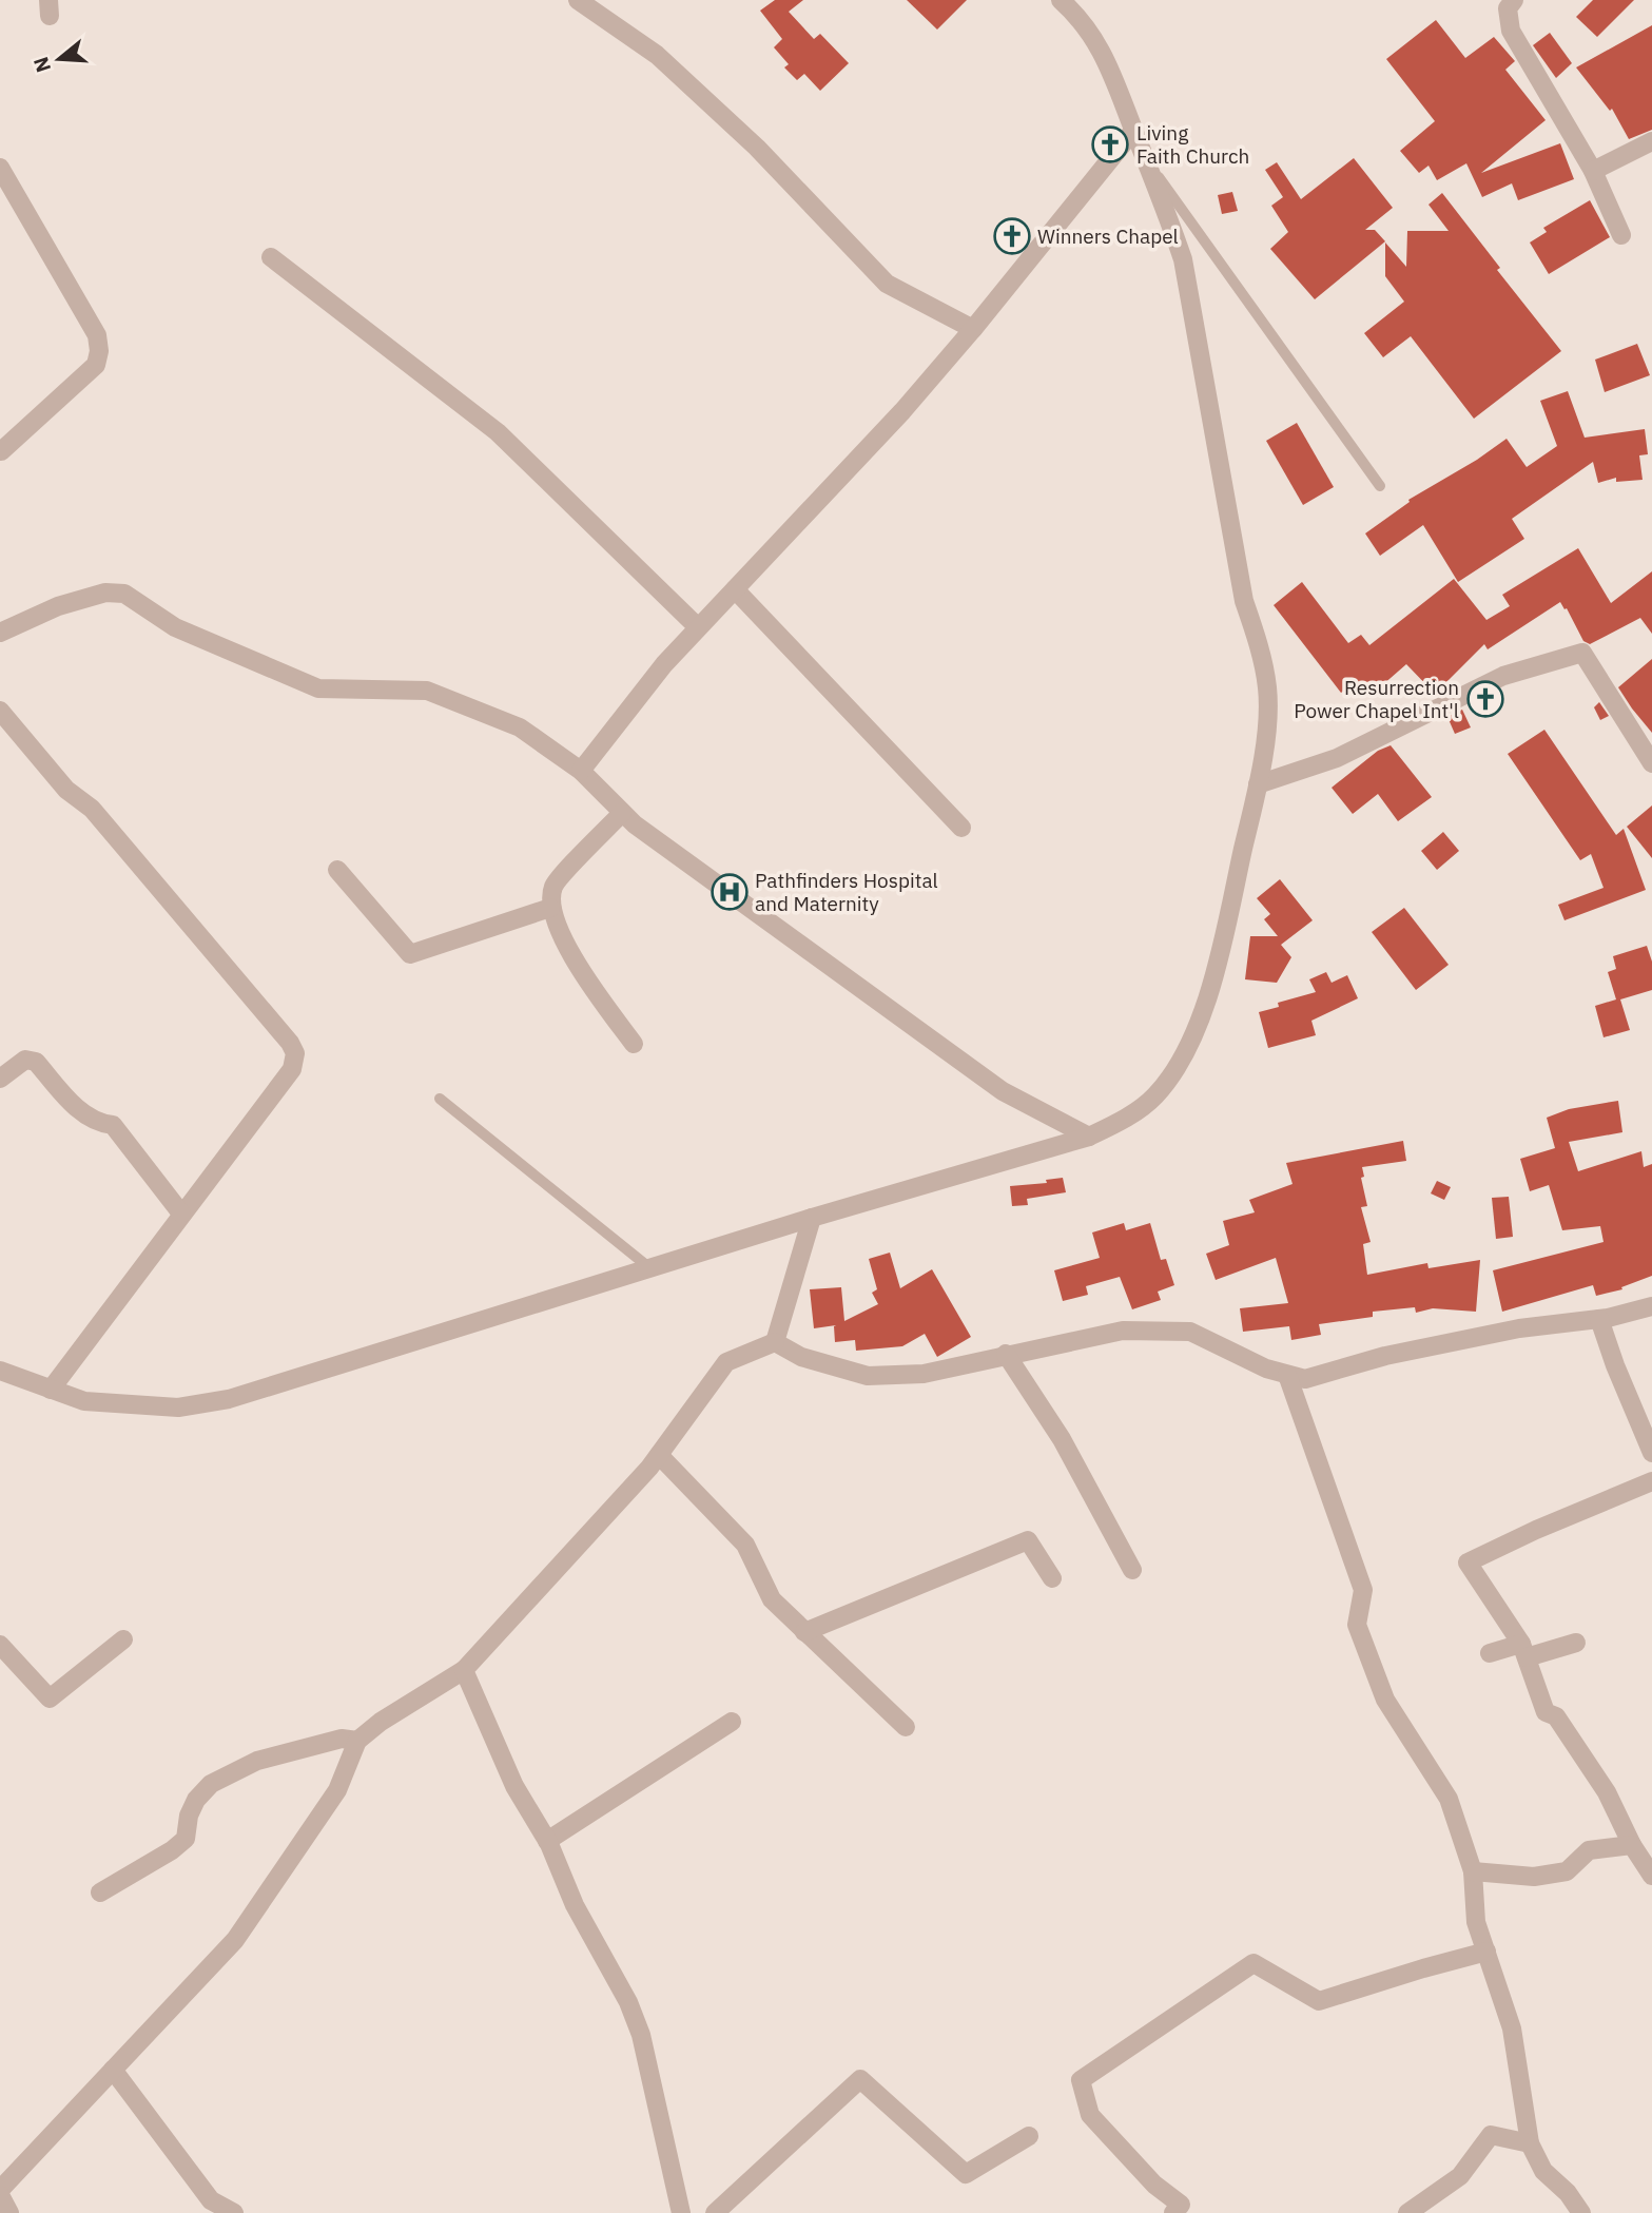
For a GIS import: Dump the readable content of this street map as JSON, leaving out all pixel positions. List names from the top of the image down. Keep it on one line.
{"places":{"church":["Living Faith Church","Winners Chapel","Resurrection Power Chapel Int'l"],"hospital":["Pathfinders Hospital and Maternity"]},"north":"left"}
